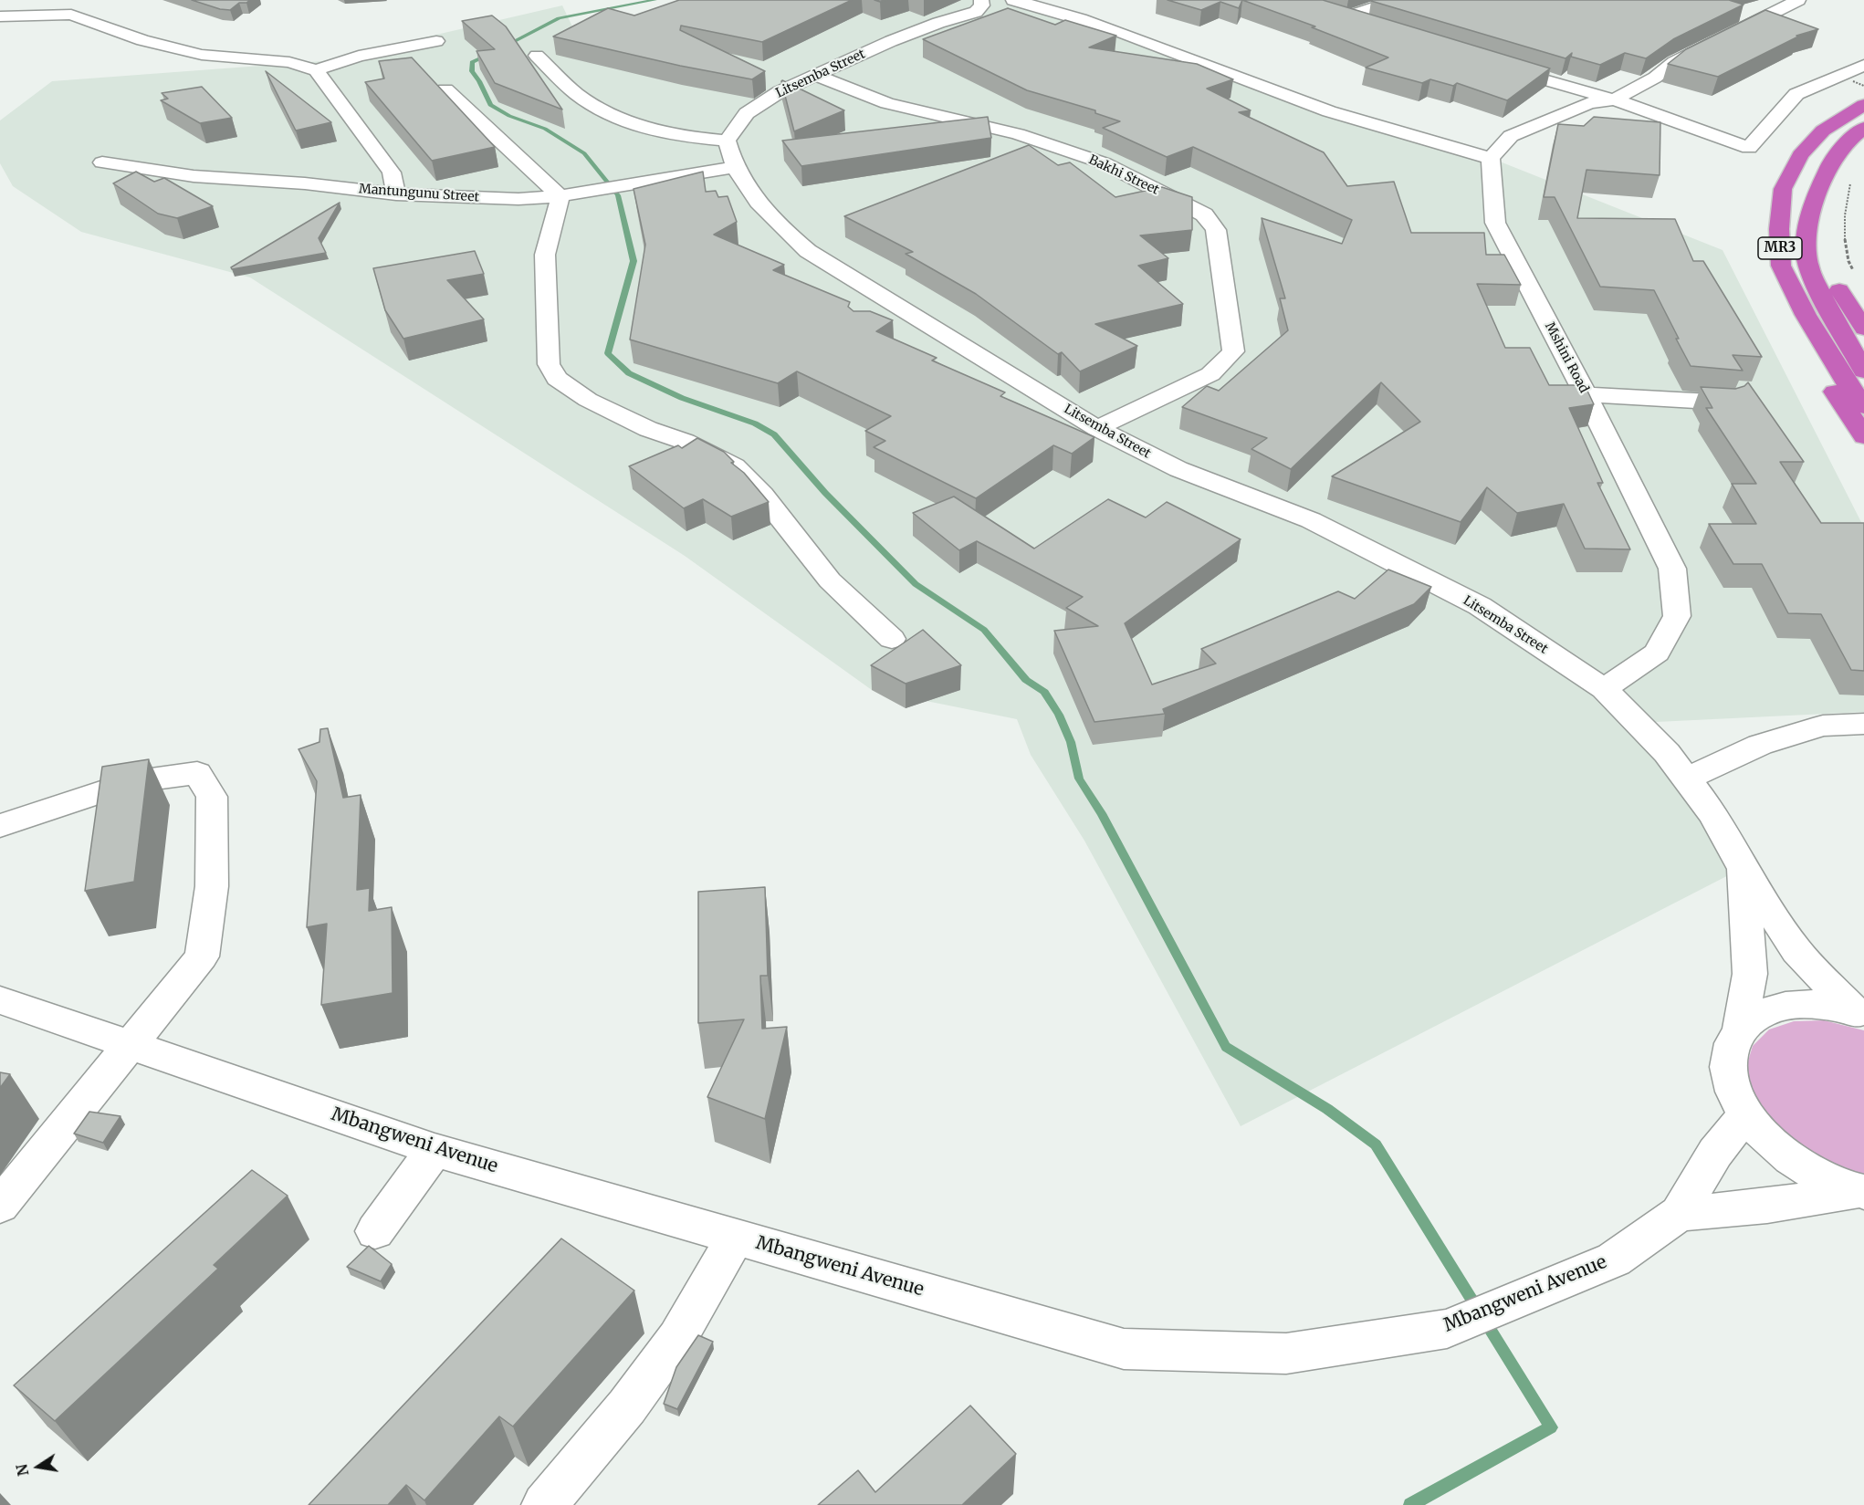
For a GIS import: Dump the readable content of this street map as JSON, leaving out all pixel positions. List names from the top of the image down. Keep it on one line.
{"streets":{"highway":["MR3"],"street":["Litsemba Street","Bakhi Street","Mantungunu Street","Mshini Road","Mbangweni Avenue"]},"crossings":[["Litsemba Street","Bakhi Street"],["Litsemba Street","Mantungunu Street"],["Litsemba Street","Mshini Road"],["Litsemba Street","Mbangweni Avenue"]],"north":"left"}
